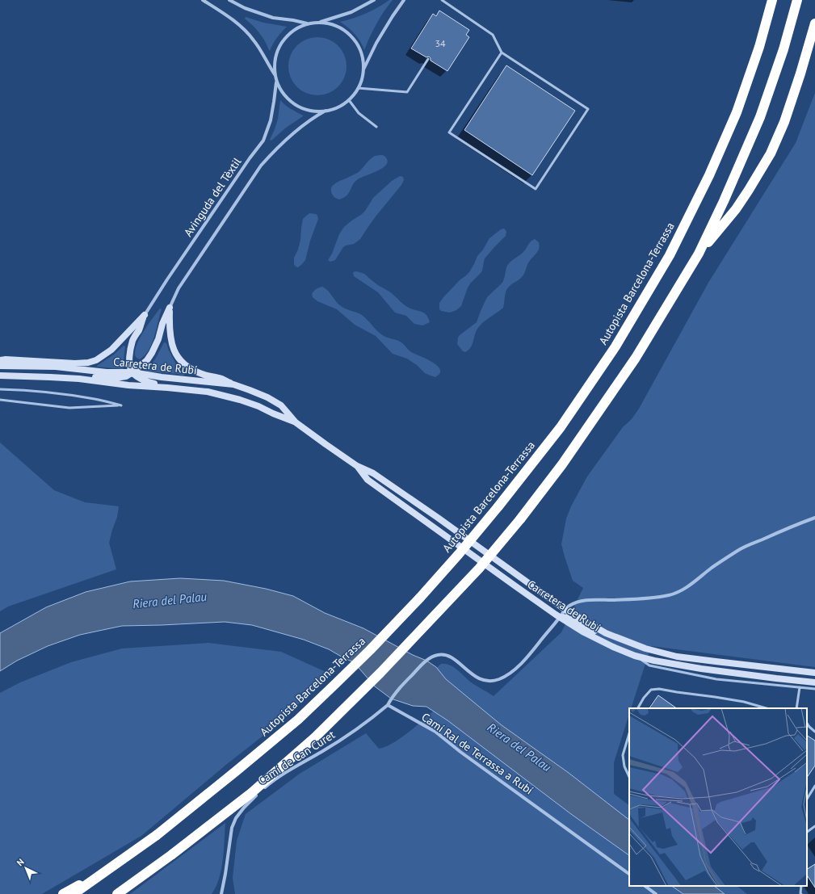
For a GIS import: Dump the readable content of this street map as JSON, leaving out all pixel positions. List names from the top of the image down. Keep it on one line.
{"streets":{"highway":["Autopista Barcelona-Terrassa"],"main road":["Carretera de Rubí"],"street":["Avinguda del Tèxtil","Camí Ral de Terrassa a Rubí","Camí de Can Curet"]},"crossings":[["Camí Ral de Terrassa a Rubí","Camí de Can Curet"]],"water":["Riera del Palau"],"house_numbers":["34"],"north":"top left"}
